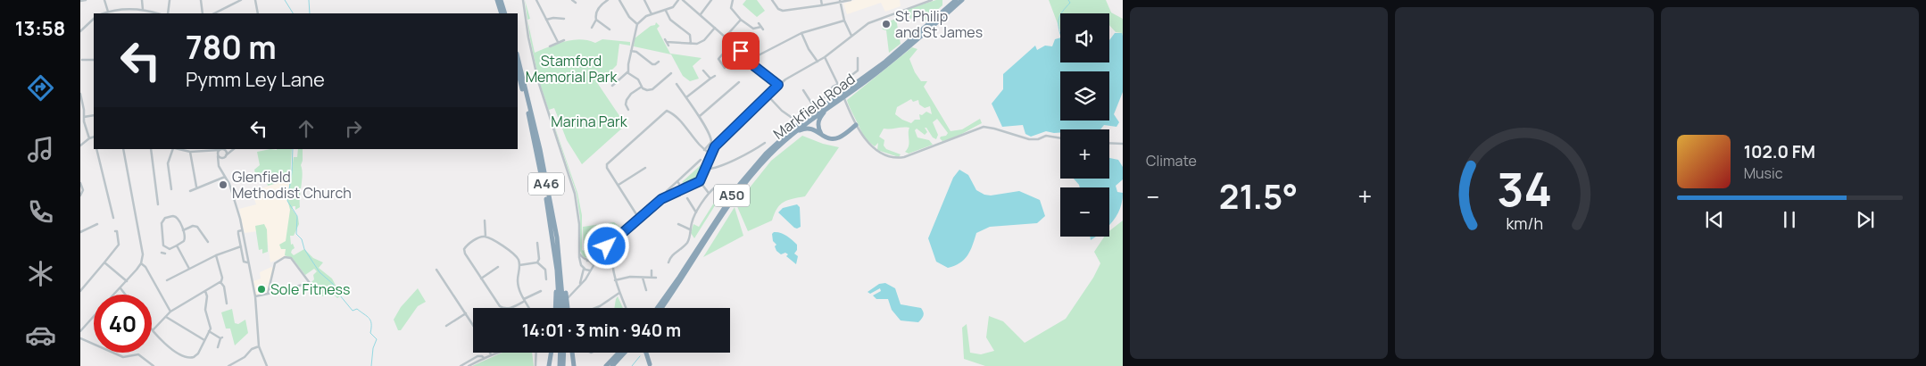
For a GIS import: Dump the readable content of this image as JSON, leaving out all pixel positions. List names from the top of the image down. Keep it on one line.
{"streets":{"highway":["Markfield Road","A46","A50"]},"parks":["Stamford Memorial Park","Marina Park"],"places":["St Philip and St James","Glenfield Methodist Church","Sole Fitness"],"page":{"tabs":"13:58","tile":"Climate","map_buttons":["+","−"],"turn":["780 m","Pymm Ley Lane"],"song":["102.0 FM","Music"],"heat":["−","21.5°","+"],"limit":"40","trip":"14:01 · 3 min · 940 m","gauge":["34","km/h"]}}
